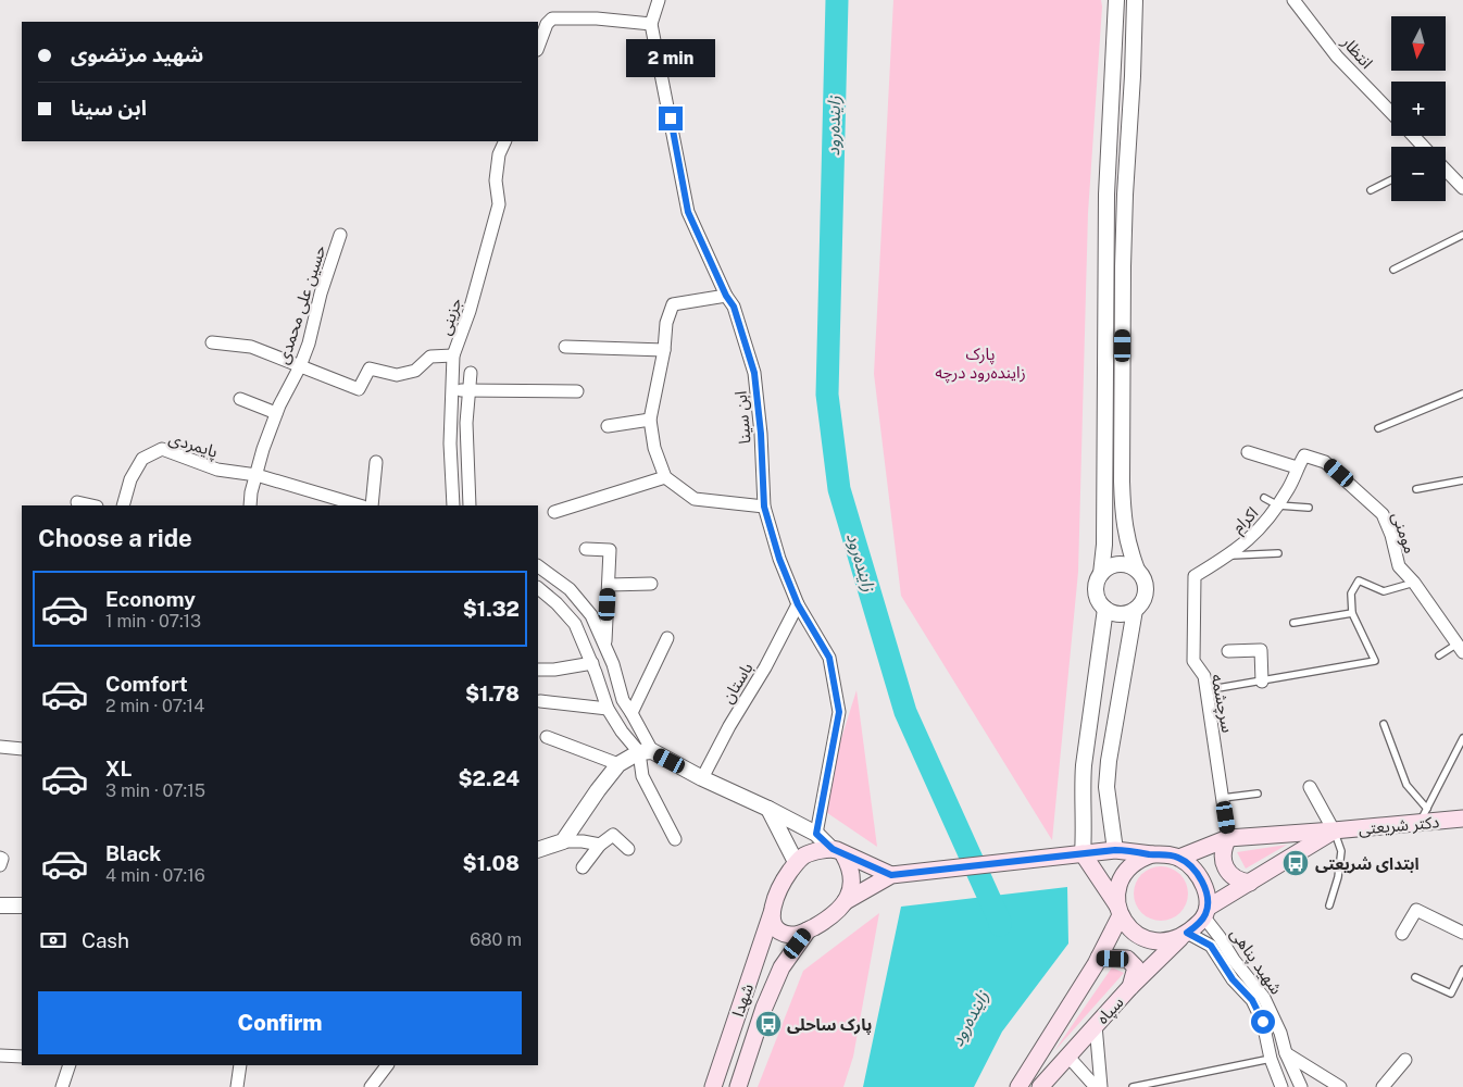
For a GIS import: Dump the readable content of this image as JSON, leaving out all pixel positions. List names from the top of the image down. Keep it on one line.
{"streets":{"main road":["دکتر شریعتی","شهدا","سپاه"],"street":["انتظار","حسین علی محمدی","جزینی","ابن سینا","پایمردی","اکرام","مومنی","باستان","سرچشمه","شهید پناهی"]},"crossings":[["حسین علی محمدی","پایمردی"],["ابن سینا","باستان"],["اکرام","مومنی"],["اکرام","سرچشمه"],["سرچشمه","دکتر شریعتی"],["دکتر شریعتی","شهید پناهی"],["دکتر شریعتی","سپاه"],["شهید پناهی","سپاه"]],"water":["زاینده‌رود"],"parks":["پارک زاینده‌رود درچه"],"places":{"bus stop":["ابتدای شریعتی","پارک ساحلی"]},"north":"bottom","page":{"map_buttons":["+","−"],"banner":["شهيد مرتضوی","ابن سینا"],"bubble":"2 min","heading":"Choose a ride","list":[{"name":"Economy","note":"1 min · 07:13","value":"$1.32"},{"name":"Comfort","note":"2 min · 07:14","value":"$1.78"},{"name":"XL","note":"3 min · 07:15","value":"$2.24"},{"name":"Black","note":"4 min · 07:16","value":"$1.08"}],"pay":["Cash","680 m"],"buttons":"Confirm"}}
